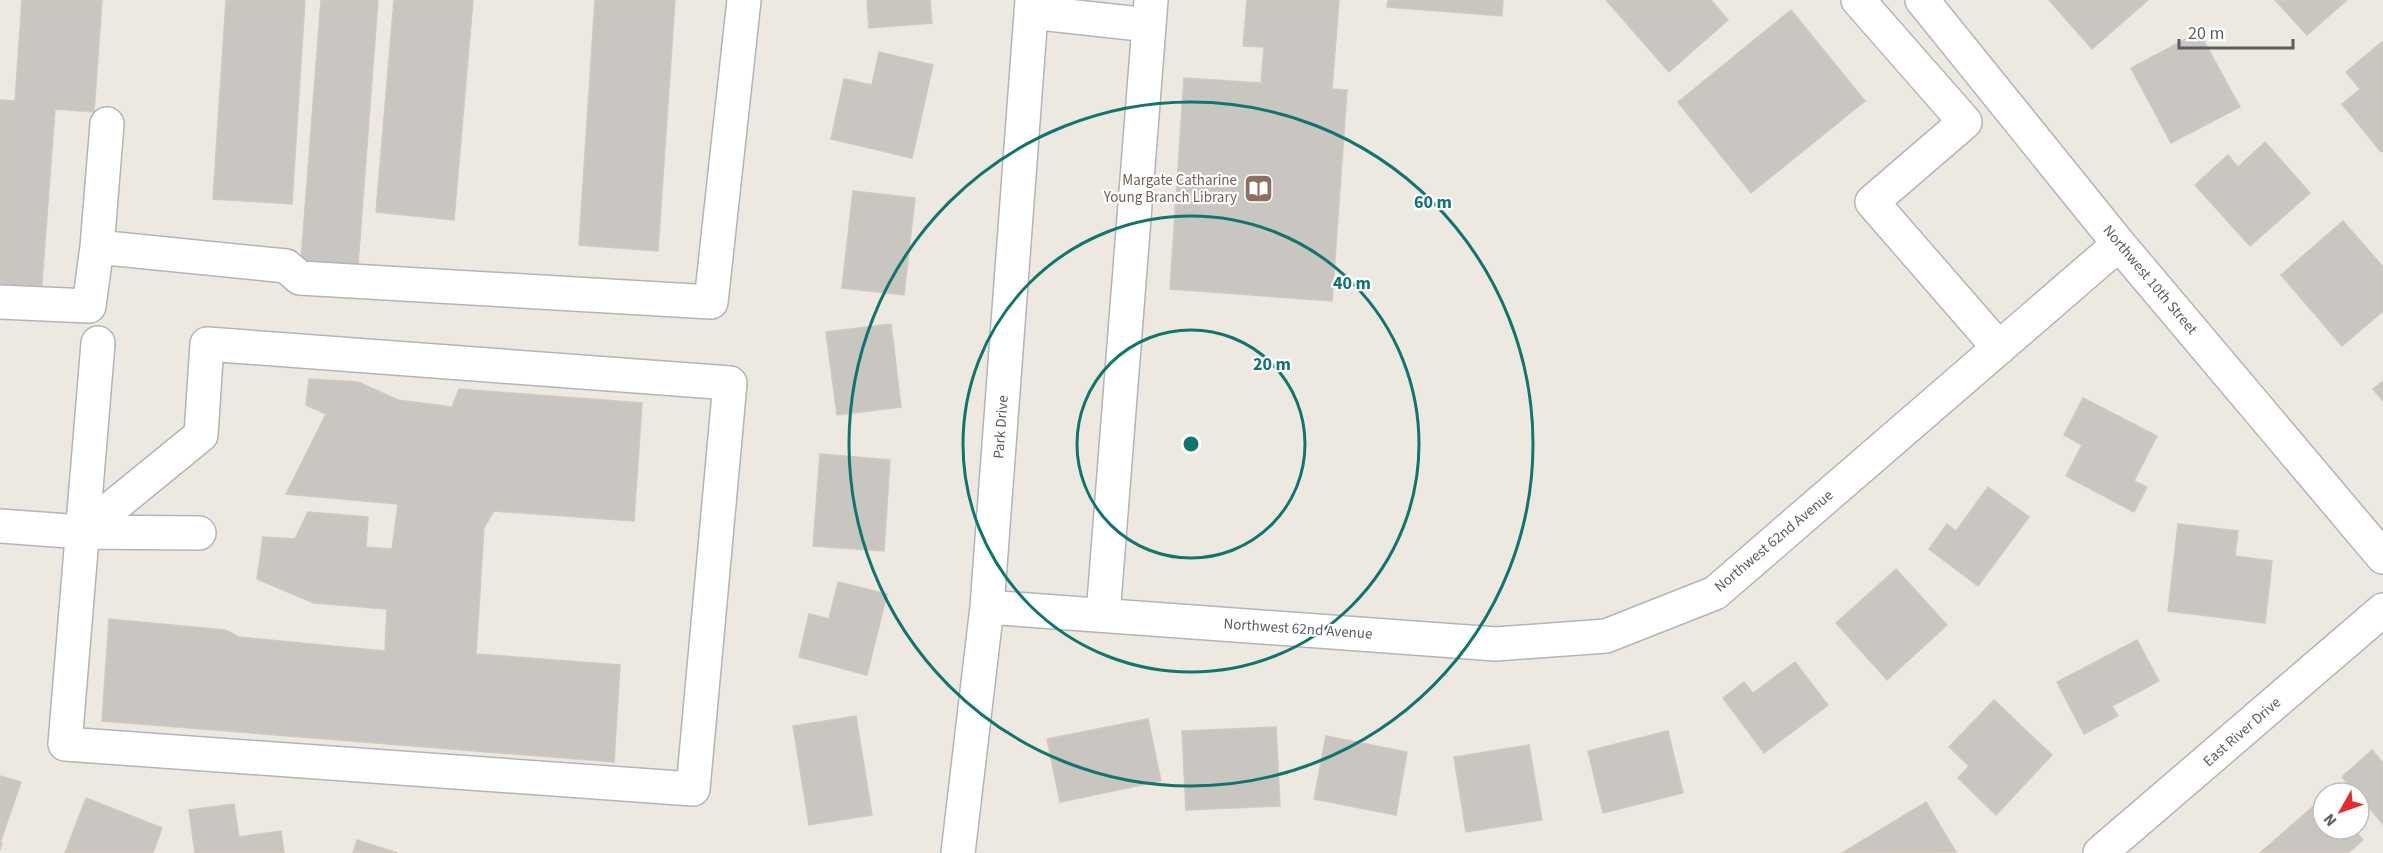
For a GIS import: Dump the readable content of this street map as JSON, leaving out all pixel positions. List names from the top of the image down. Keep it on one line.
{"streets":{"street":["Northwest 10th Street","Park Drive","Northwest 62nd Avenue","East River Drive"]},"crossings":[["Northwest 10th Street","Northwest 62nd Avenue"],["Park Drive","Northwest 62nd Avenue"]],"places":{"library":["Margate Catharine Young Branch Library"]},"scale_bar":"20 m","north":"bottom left","rings":["60 m","40 m","20 m"]}
